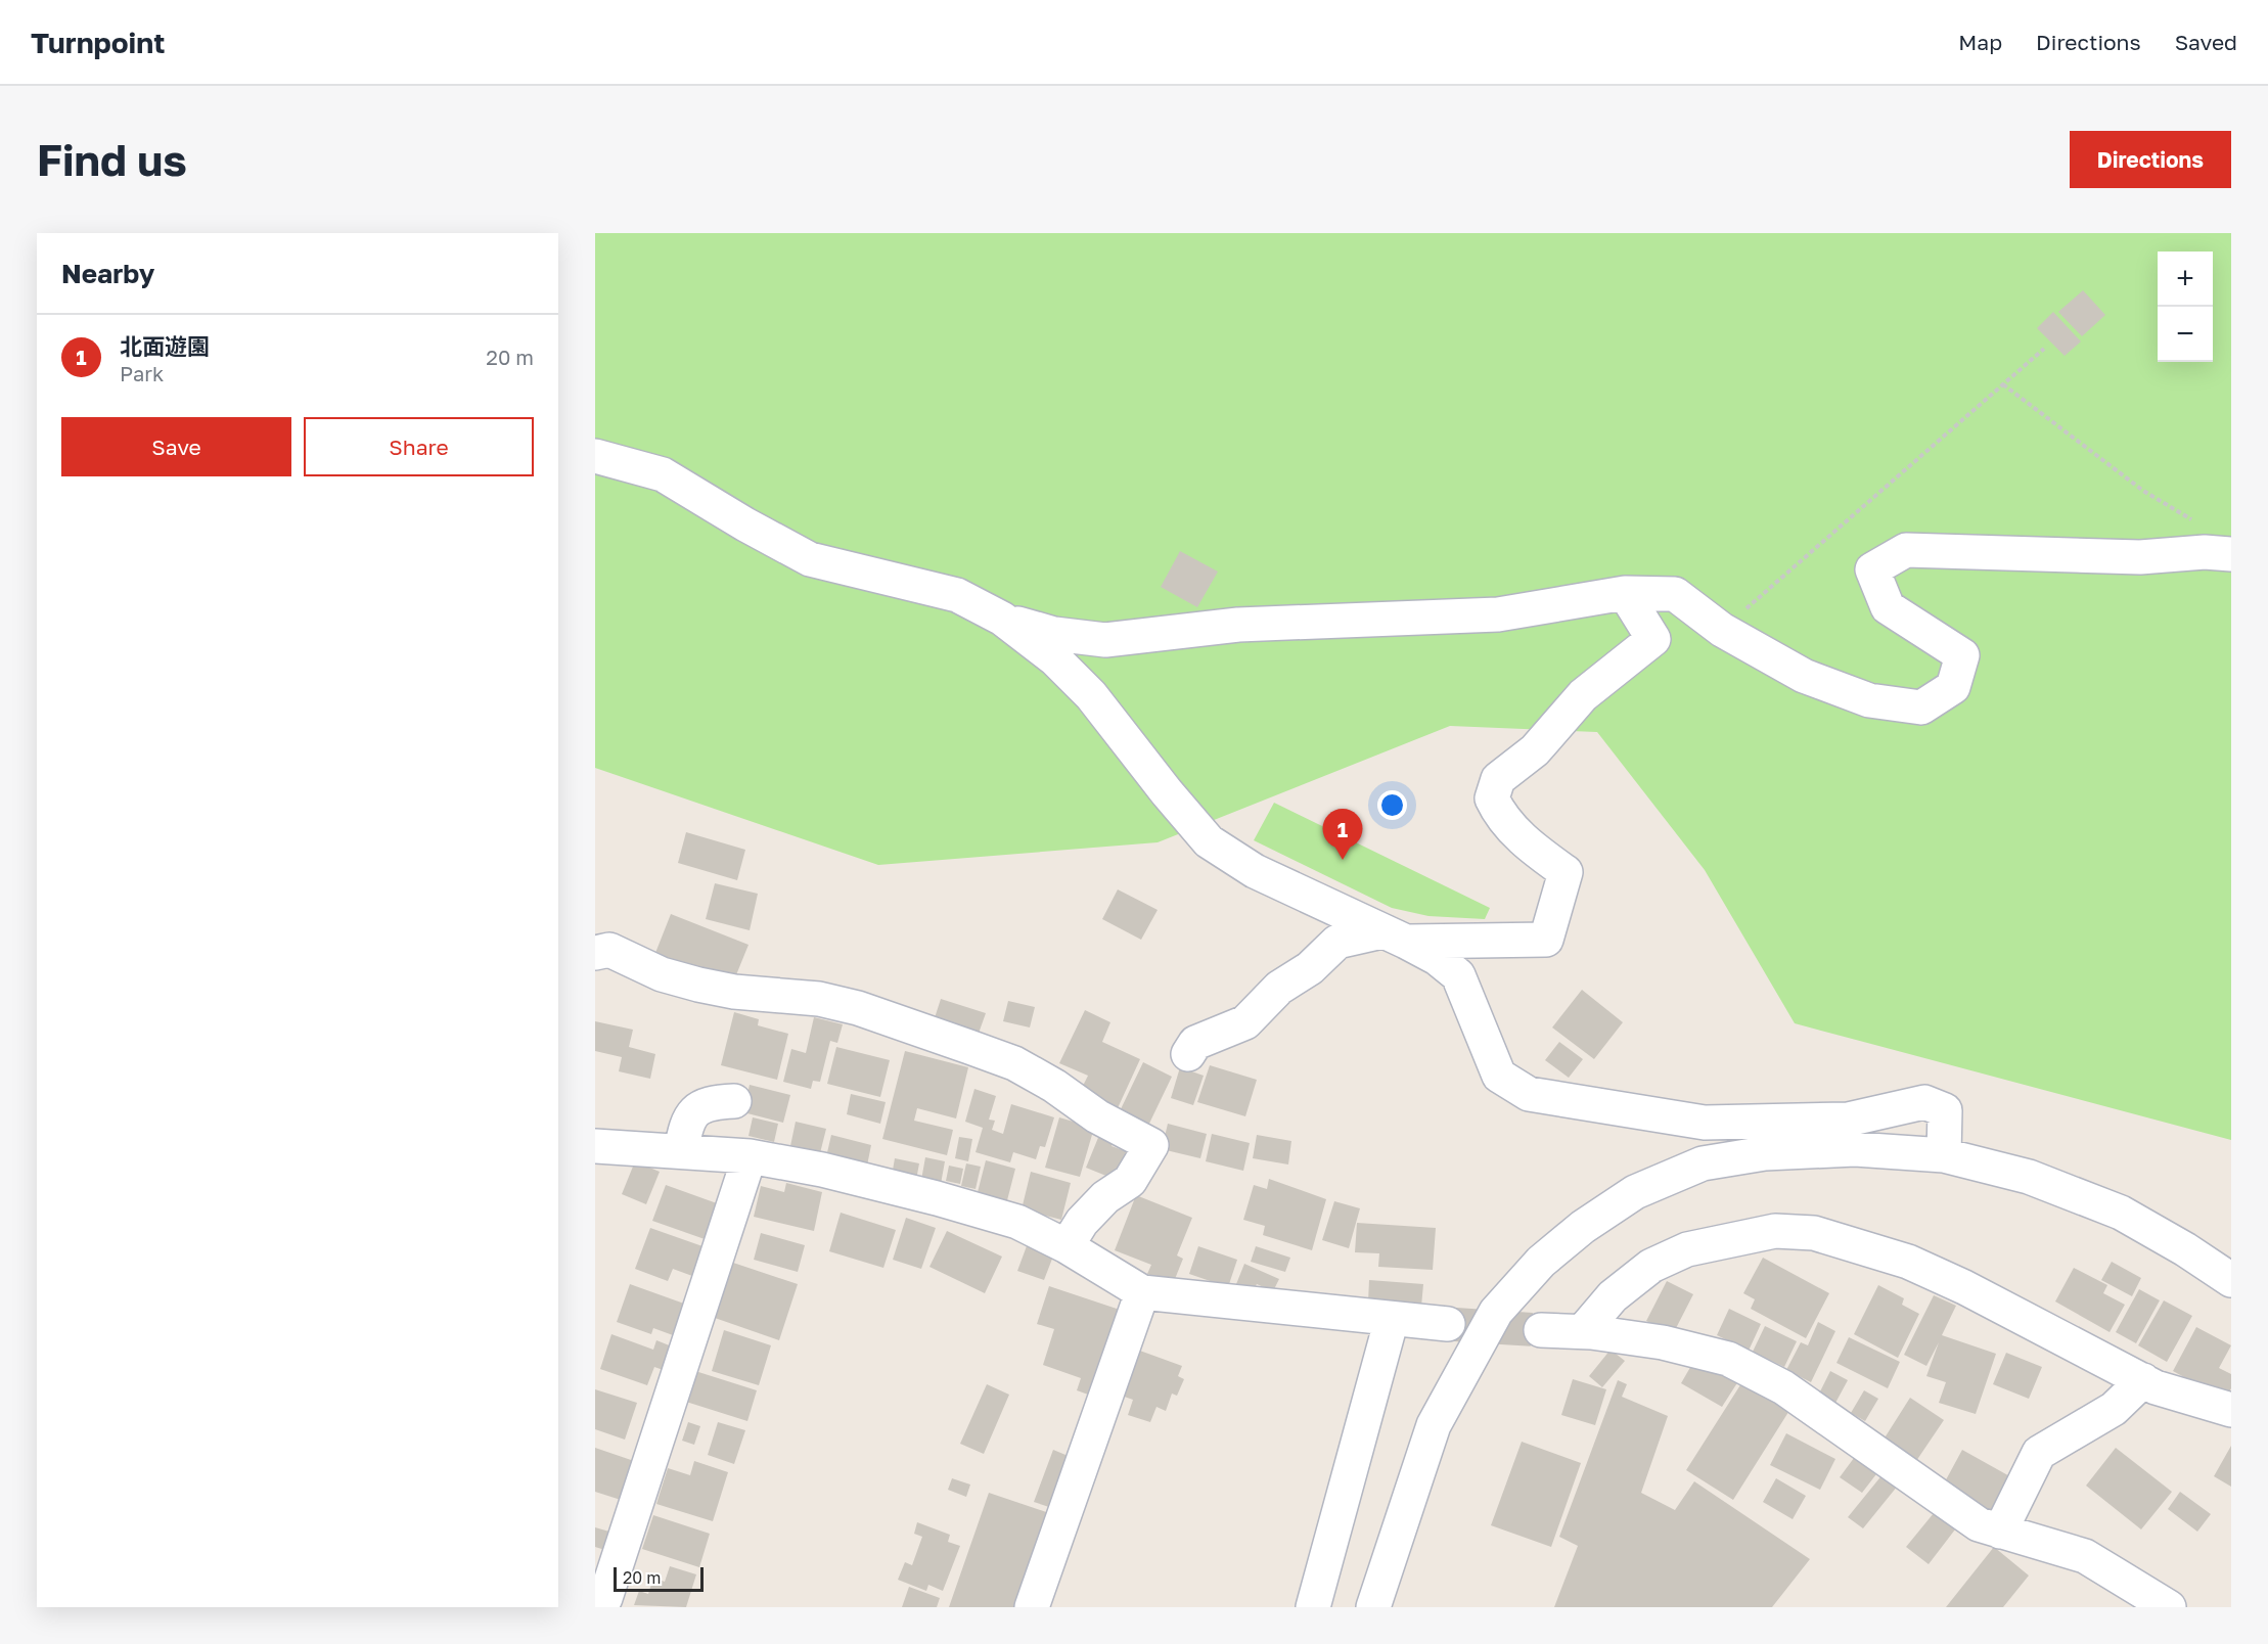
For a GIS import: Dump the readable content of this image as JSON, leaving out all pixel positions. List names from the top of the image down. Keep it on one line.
{"scale_bar":"20 m","page":{"header":"Turnpoint","nav":["Map","Directions","Saved"],"buttons":["Directions",["Save","Share"]],"title":"Find us","heading":"Nearby","map_buttons":["+","−"],"list":[{"mark":"1","name":"北面遊園","note":"Park","value":"20 m"}],"pins":"1","scale":"20 m"}}
